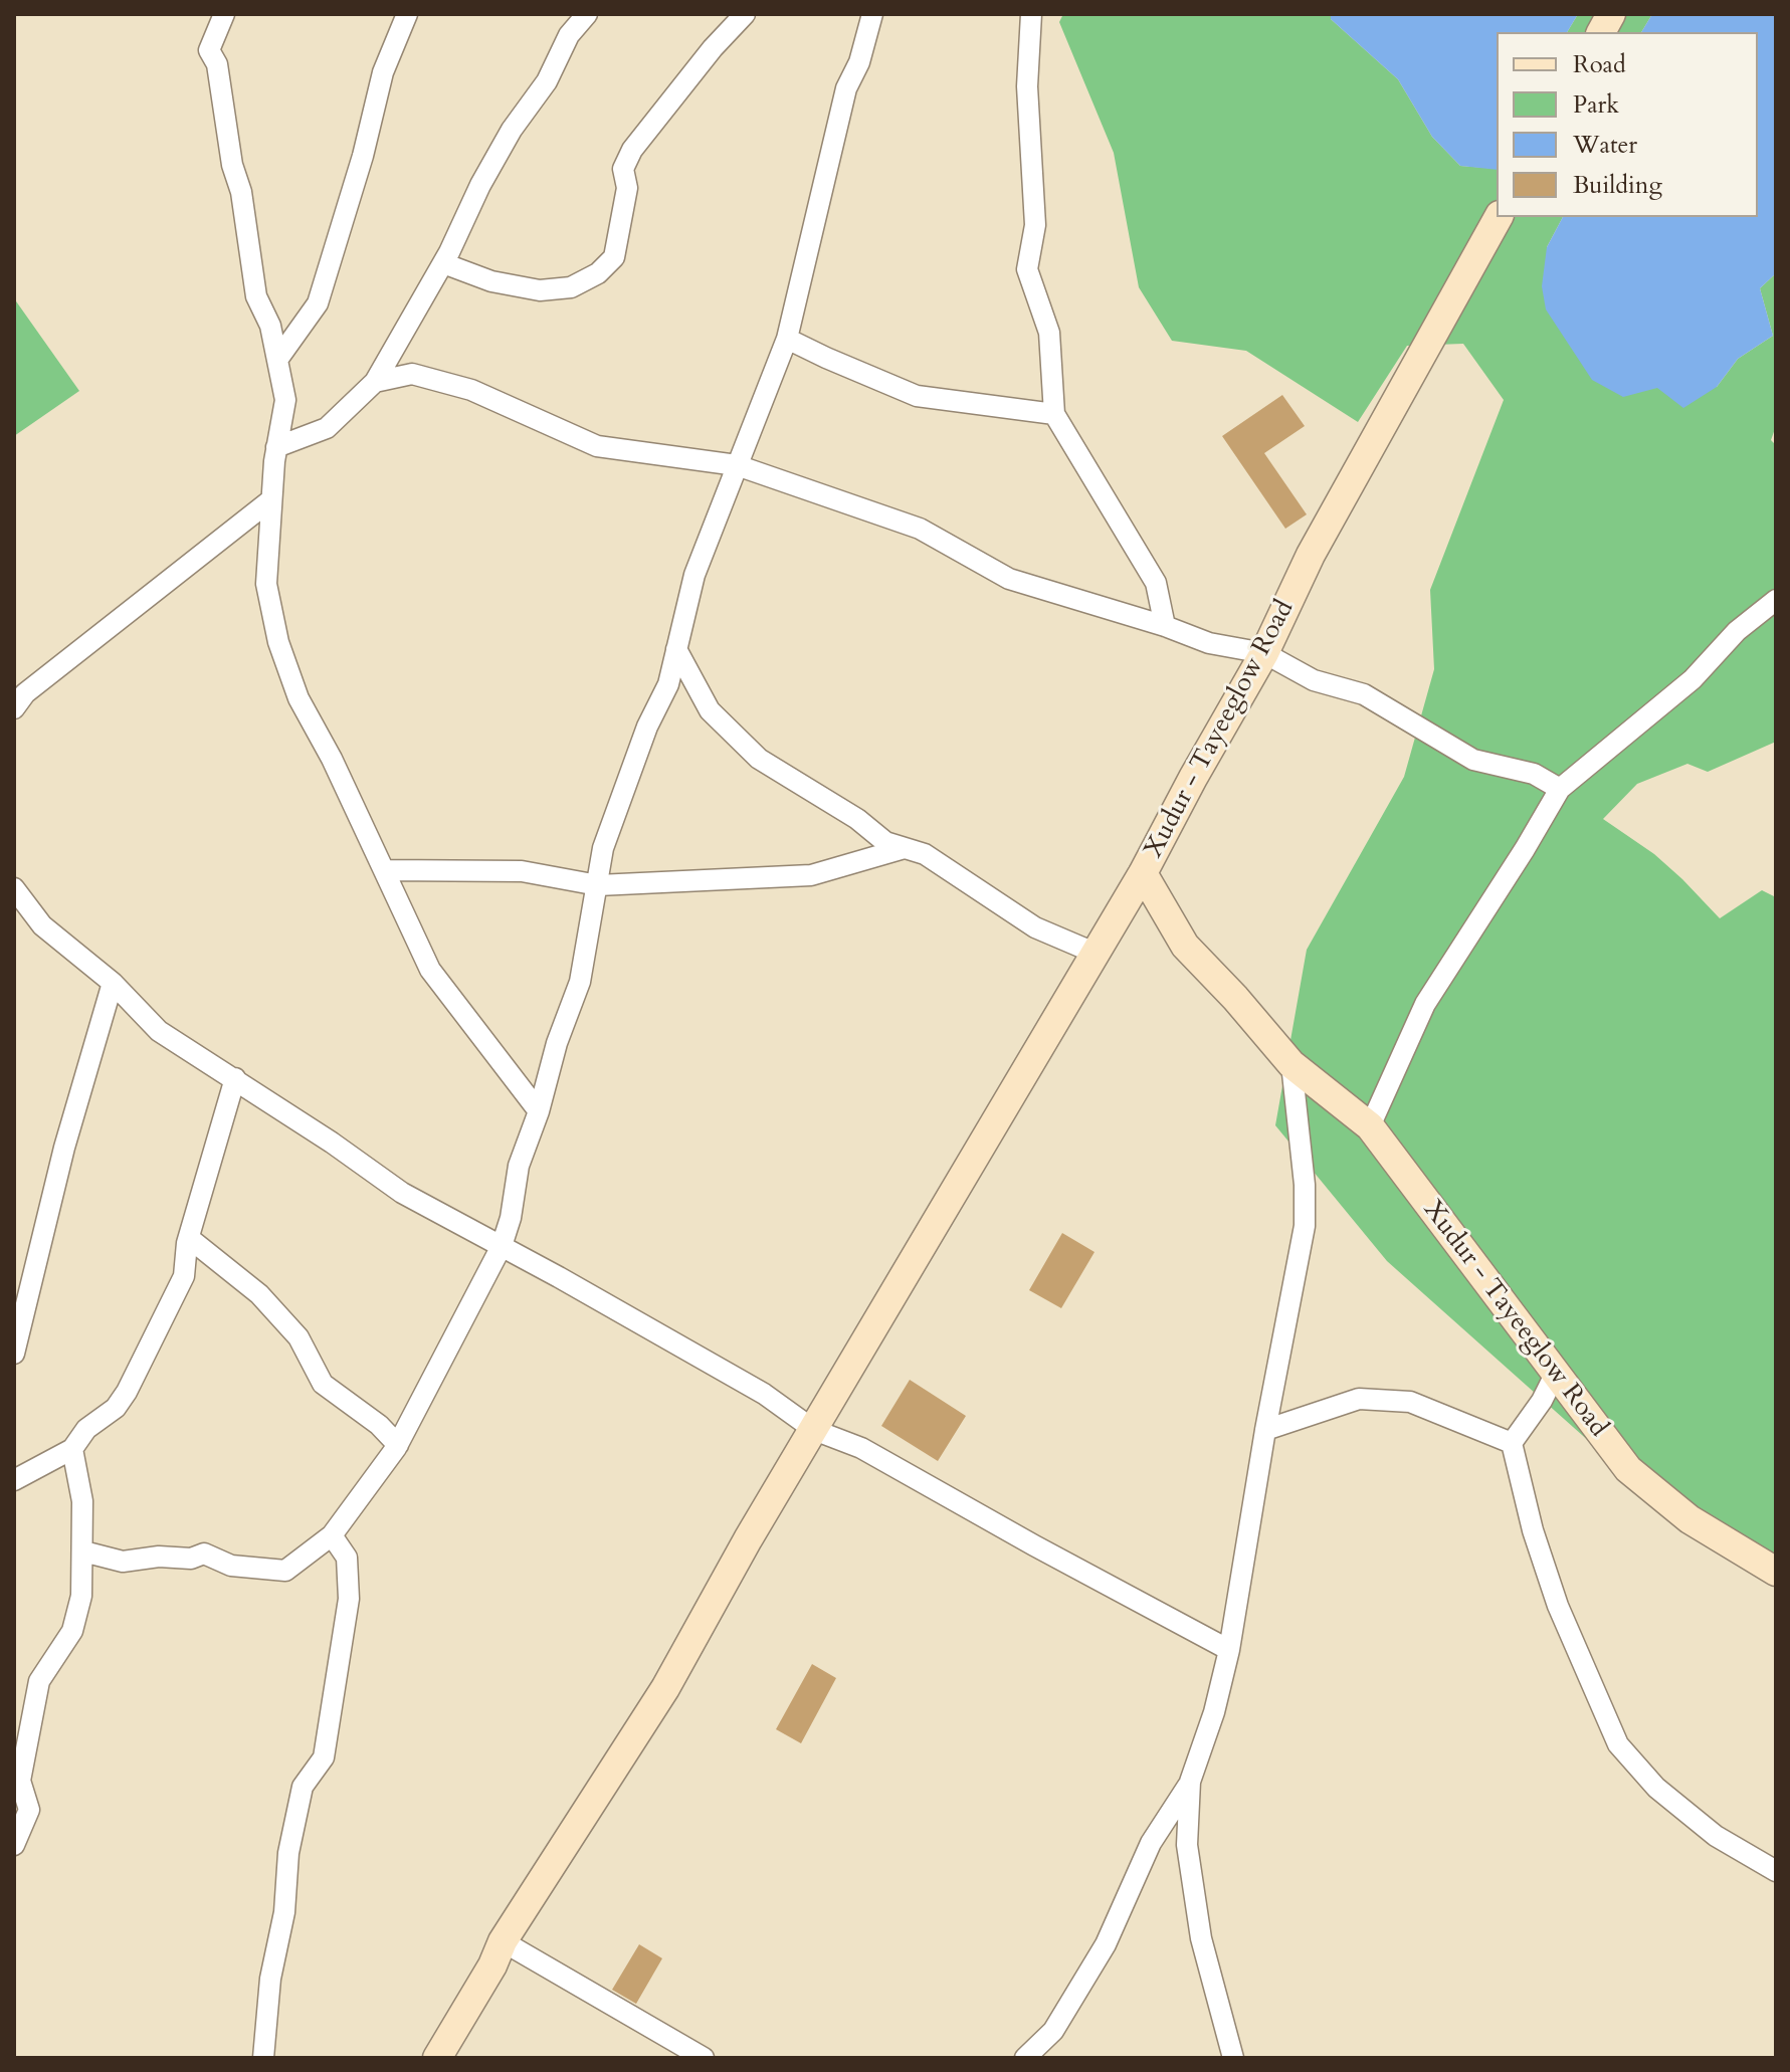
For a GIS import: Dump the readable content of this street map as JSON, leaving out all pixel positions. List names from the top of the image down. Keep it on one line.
{"streets":{"main road":["Xudur - Tayeeglow Road"]},"legend":["Road","Park","Water","Building"]}
